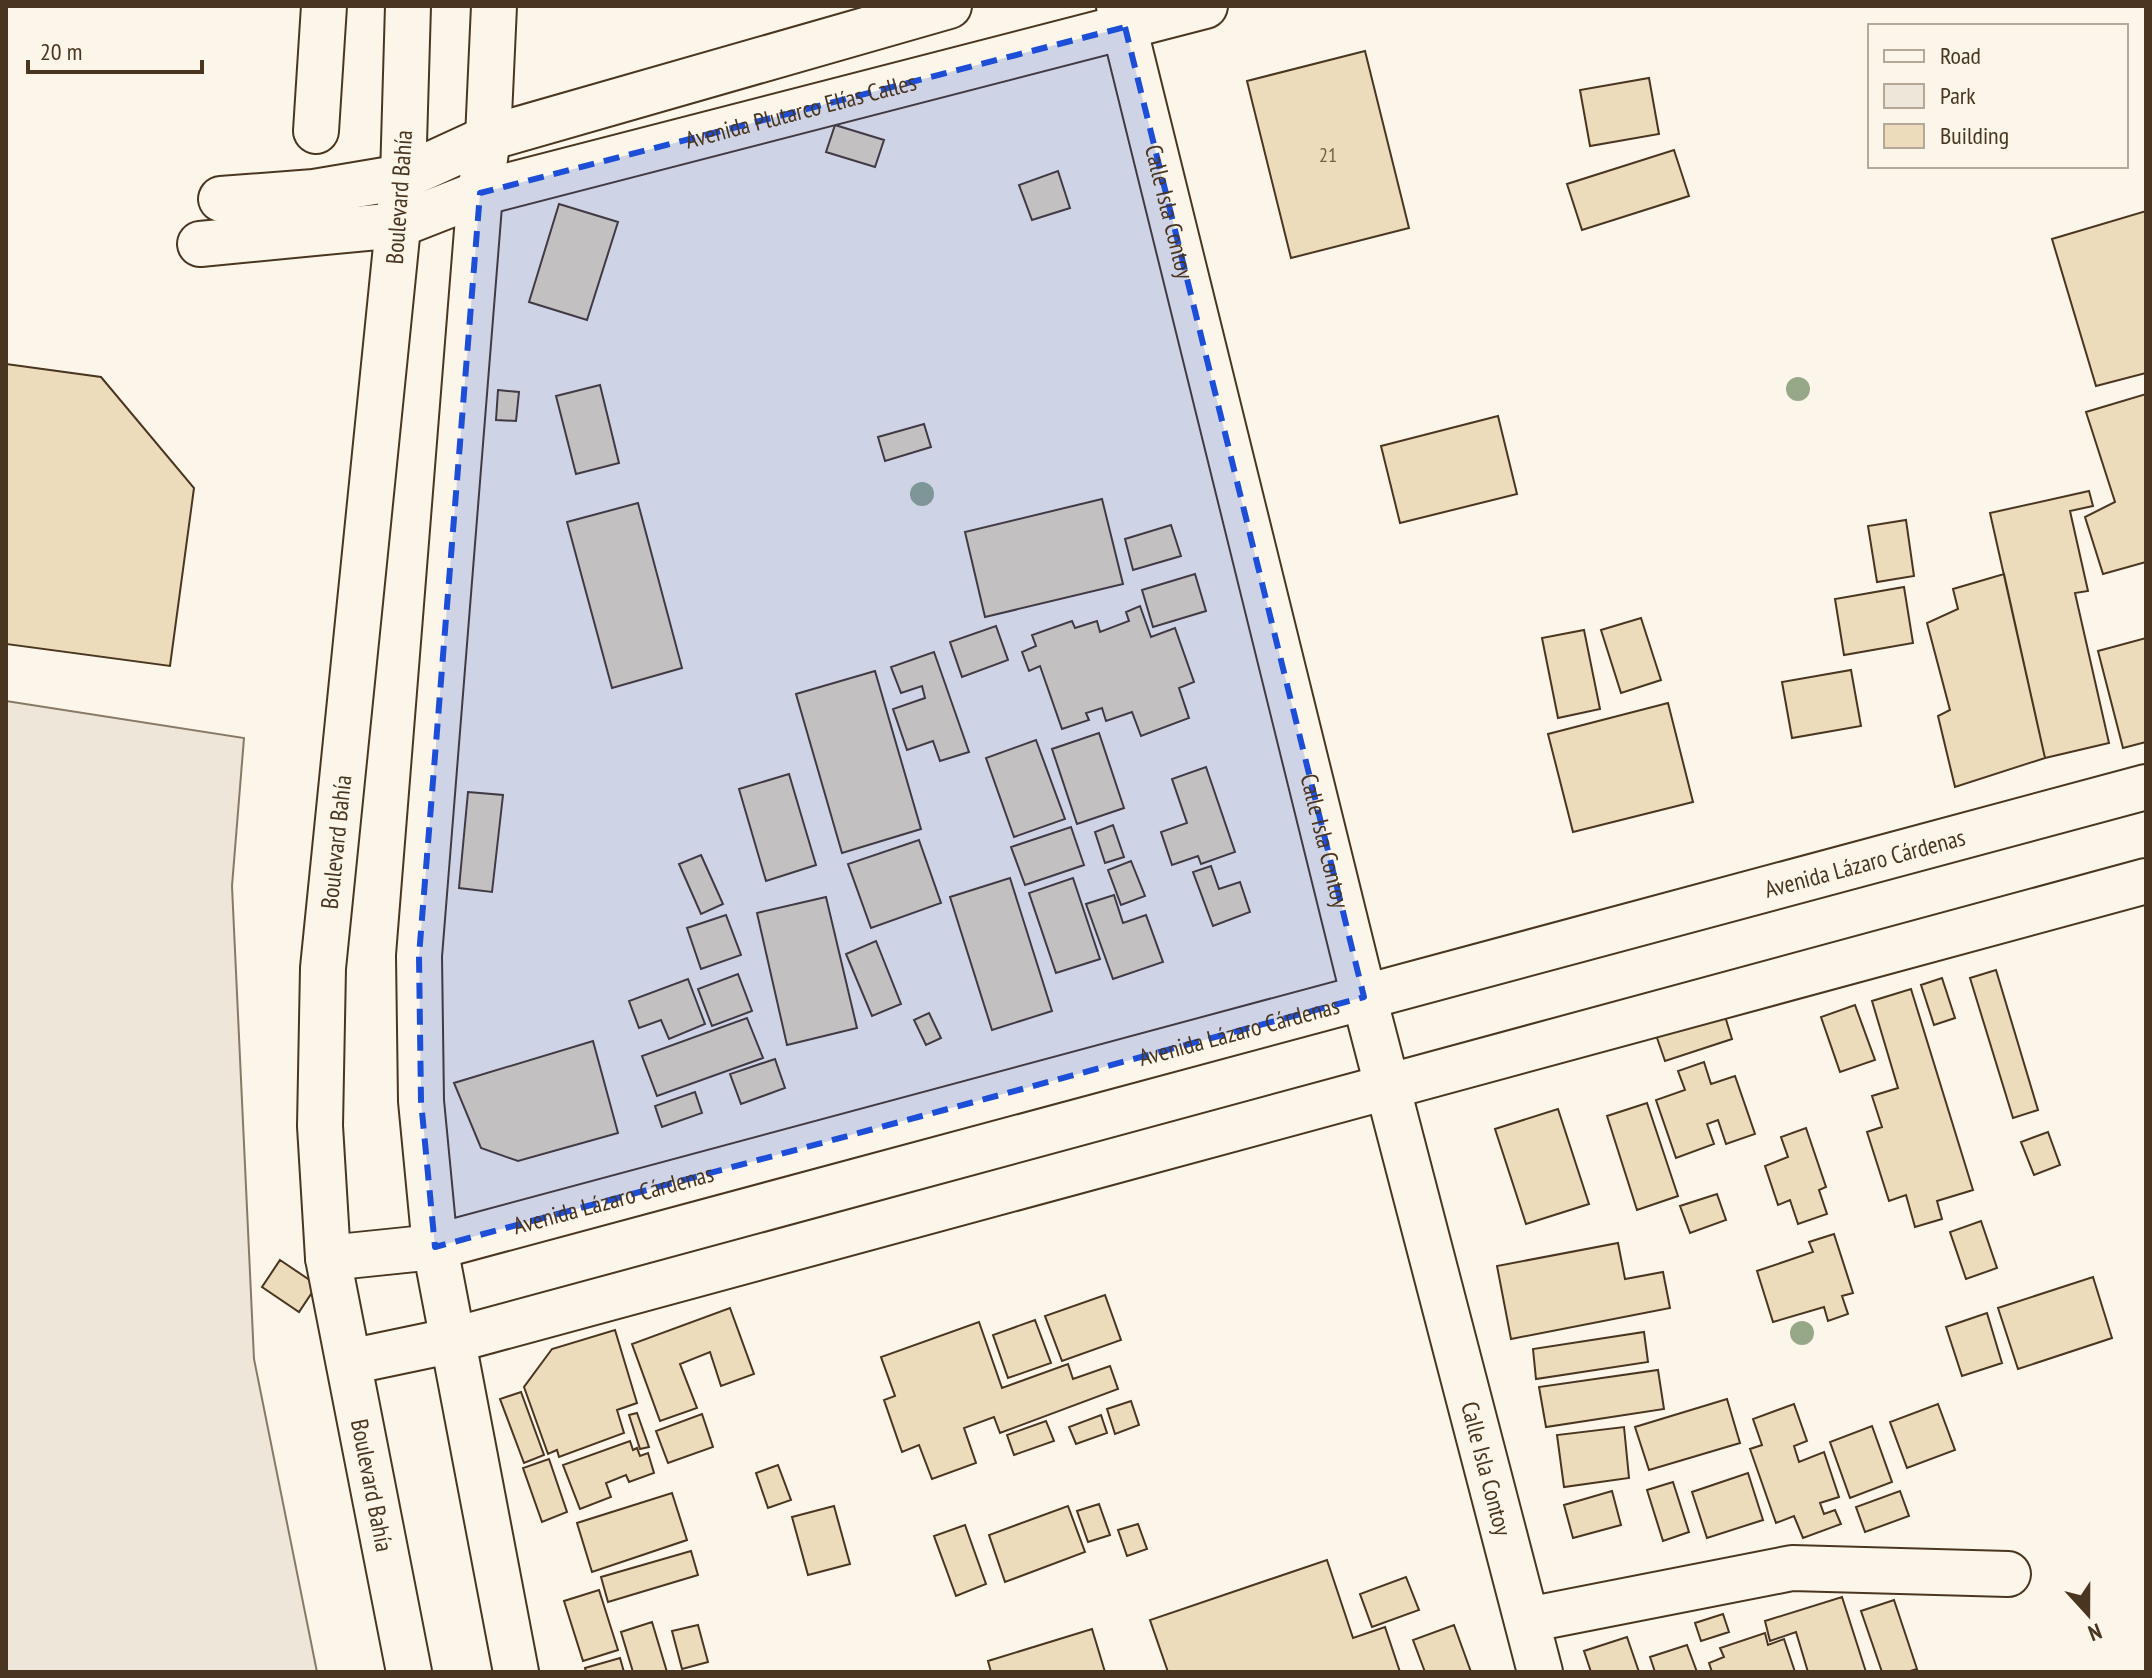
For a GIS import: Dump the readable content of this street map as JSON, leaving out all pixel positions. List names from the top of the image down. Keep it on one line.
{"streets":{"main road":["Avenida Plutarco Elías Calles","Boulevard Bahía","Calle Isla Contoy","Avenida Lázaro Cárdenas"]},"crossings":[["Avenida Plutarco Elías Calles","Boulevard Bahía"],["Avenida Plutarco Elías Calles","Calle Isla Contoy"],["Boulevard Bahía","Avenida Lázaro Cárdenas"],["Calle Isla Contoy","Avenida Lázaro Cárdenas"]],"house_numbers":["21"],"legend":["Road","Park","Building"],"scale_bar":"20 m","north":"bottom"}
